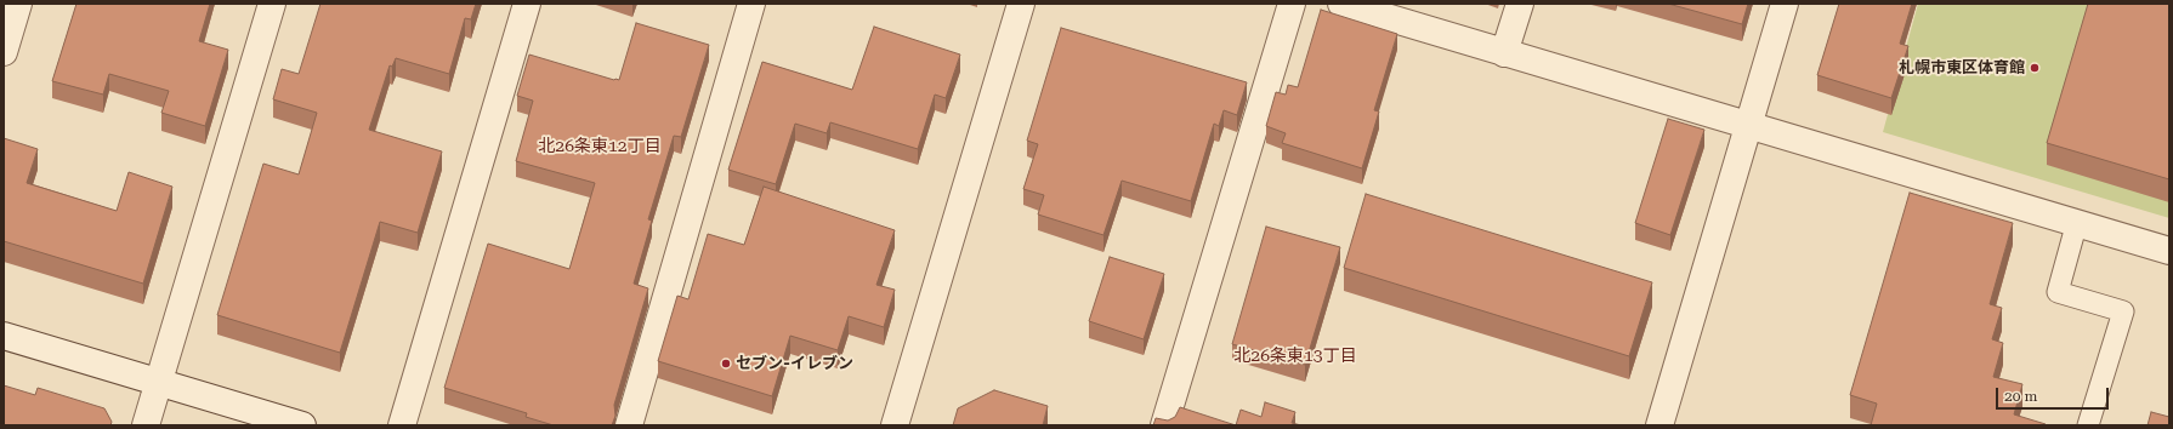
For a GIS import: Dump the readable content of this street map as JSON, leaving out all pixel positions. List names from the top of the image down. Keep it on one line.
{"districts":["北26条東12丁目","北26条東13丁目"],"places":["札幌市東区体育館","セブン-イレブン"],"scale_bar":"20 m"}
